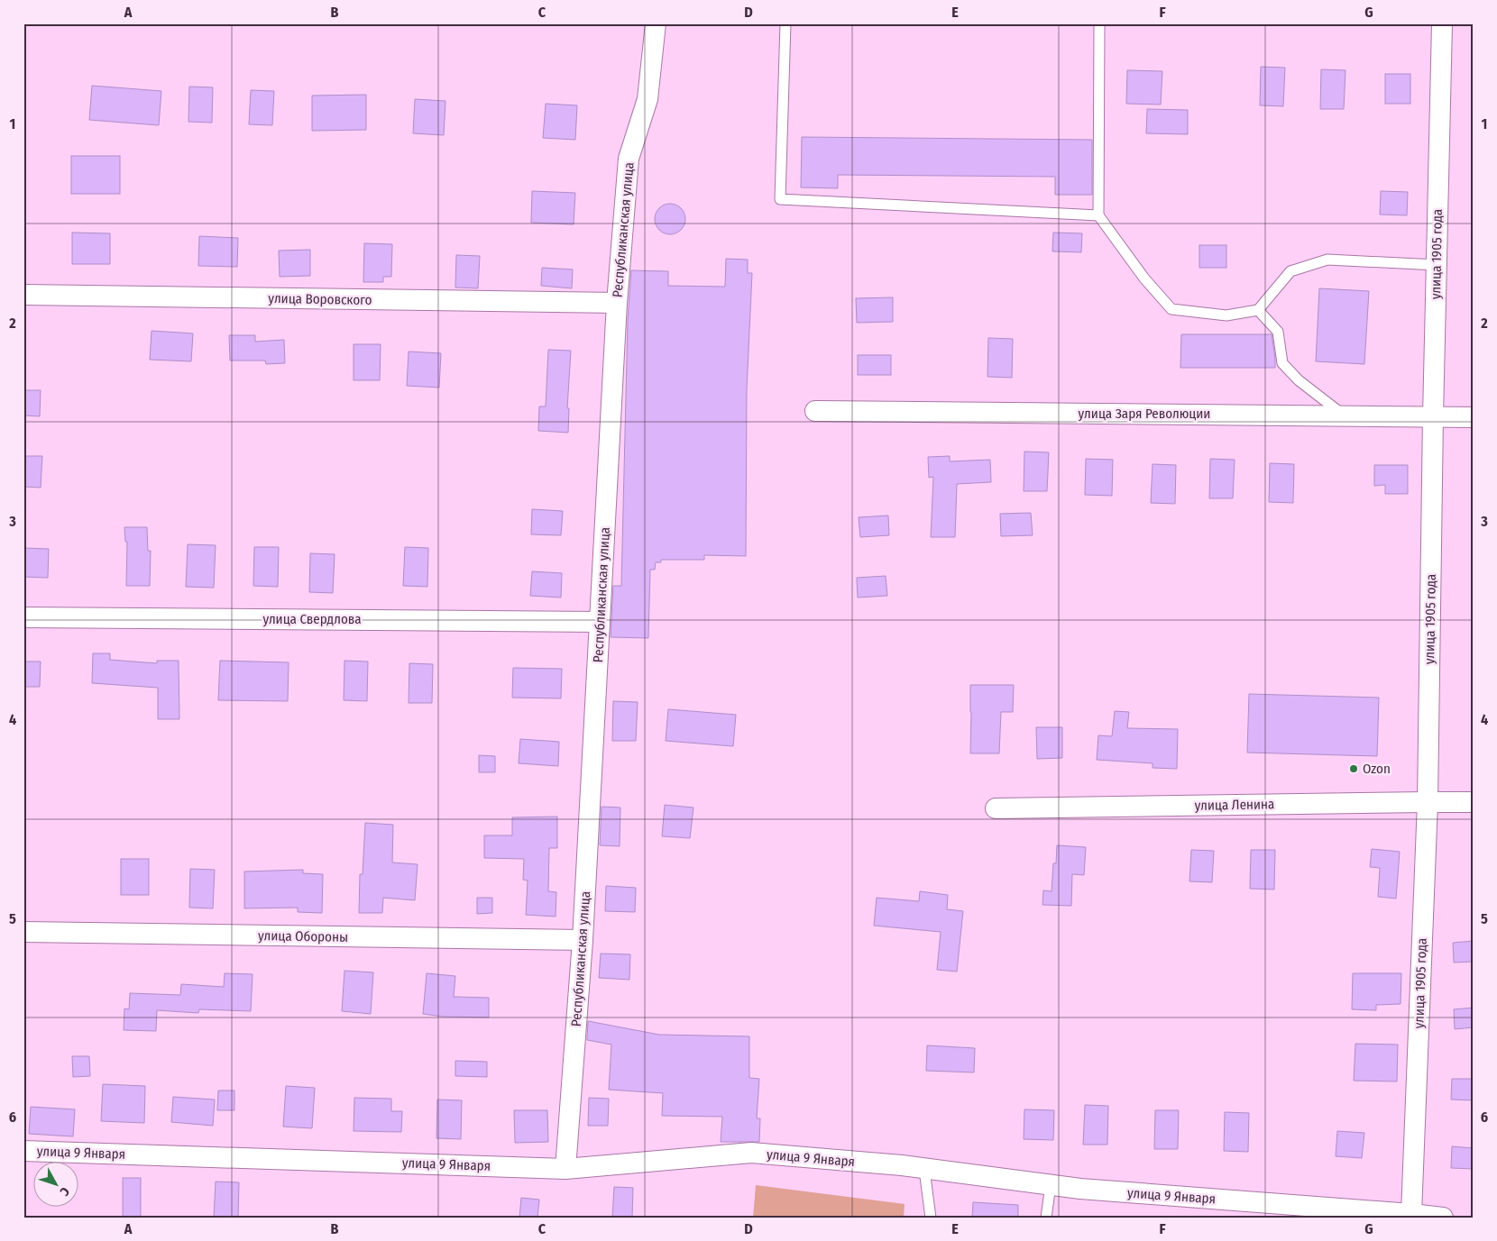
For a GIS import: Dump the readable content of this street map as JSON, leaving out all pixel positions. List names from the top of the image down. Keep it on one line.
{"streets":{"street":["Республиканская улица","улица 1905 года","улица Воровского","улица Заря Революции","улица Свердлова","улица Ленина","улица Обороны","улица 9 Января"]},"crossings":[["Республиканская улица","улица Воровского"],["Республиканская улица","улица Свердлова"],["Республиканская улица","улица Обороны"],["Республиканская улица","улица 9 Января"],["улица 1905 года","улица Заря Революции"],["улица 1905 года","улица Ленина"],["улица 1905 года","улица 9 Января"]],"places":["Ozon"],"north":"bottom right","grid":{"columns":["A","B","C","D","E","F","G"],"rows":["1","2","3","4","5","6"]}}
